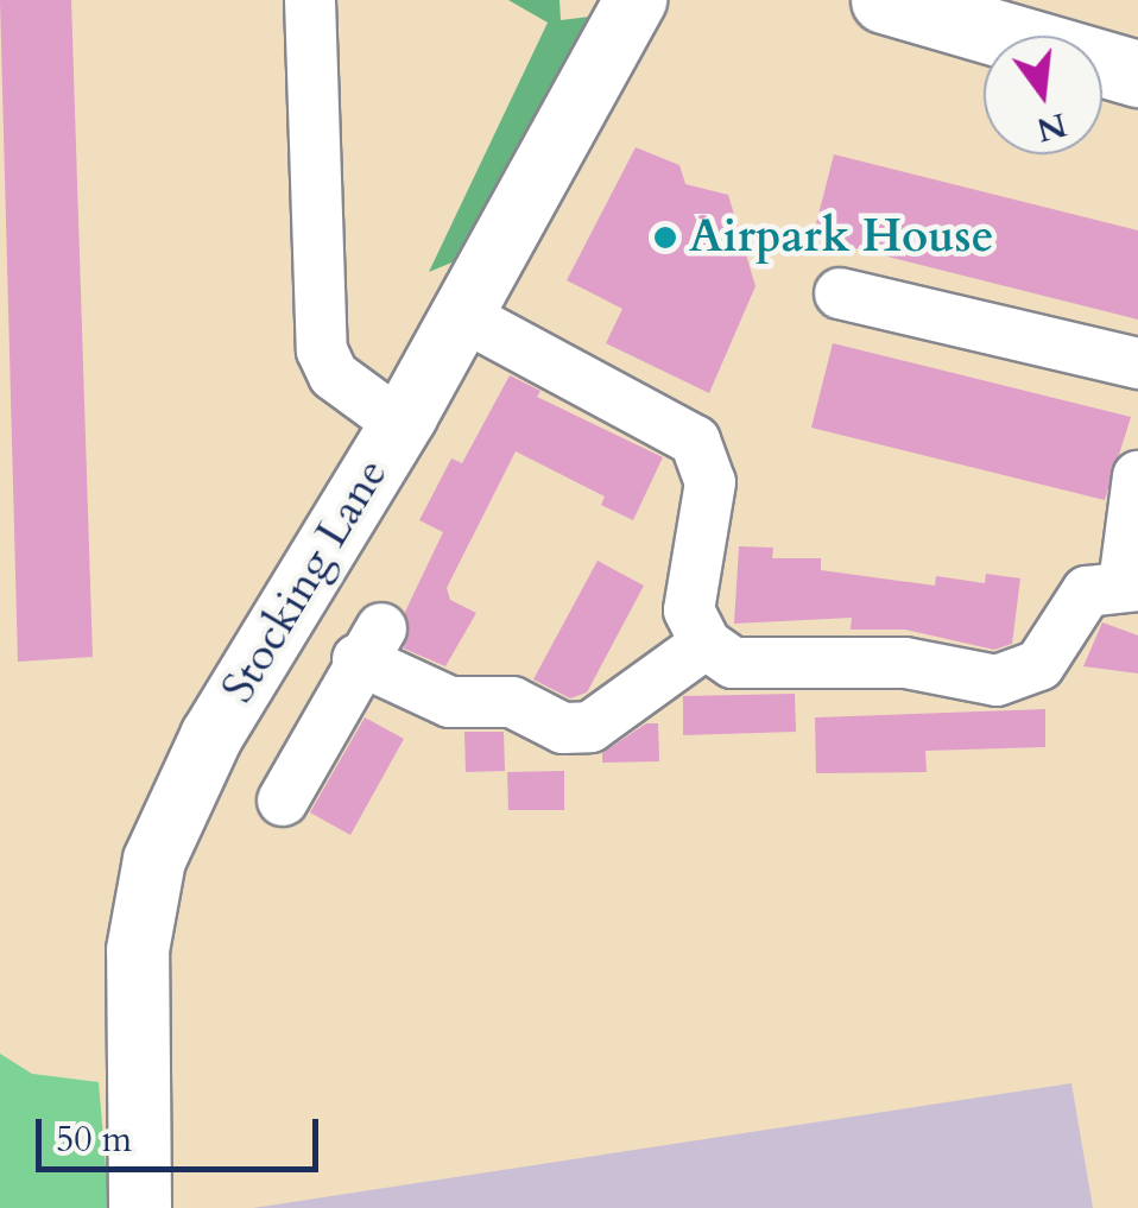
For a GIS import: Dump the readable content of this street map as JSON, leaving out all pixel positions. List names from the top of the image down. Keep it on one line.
{"streets":{"main road":["Stocking Lane"]},"places":["Airpark House"],"scale_bar":"50 m","north":"bottom"}
